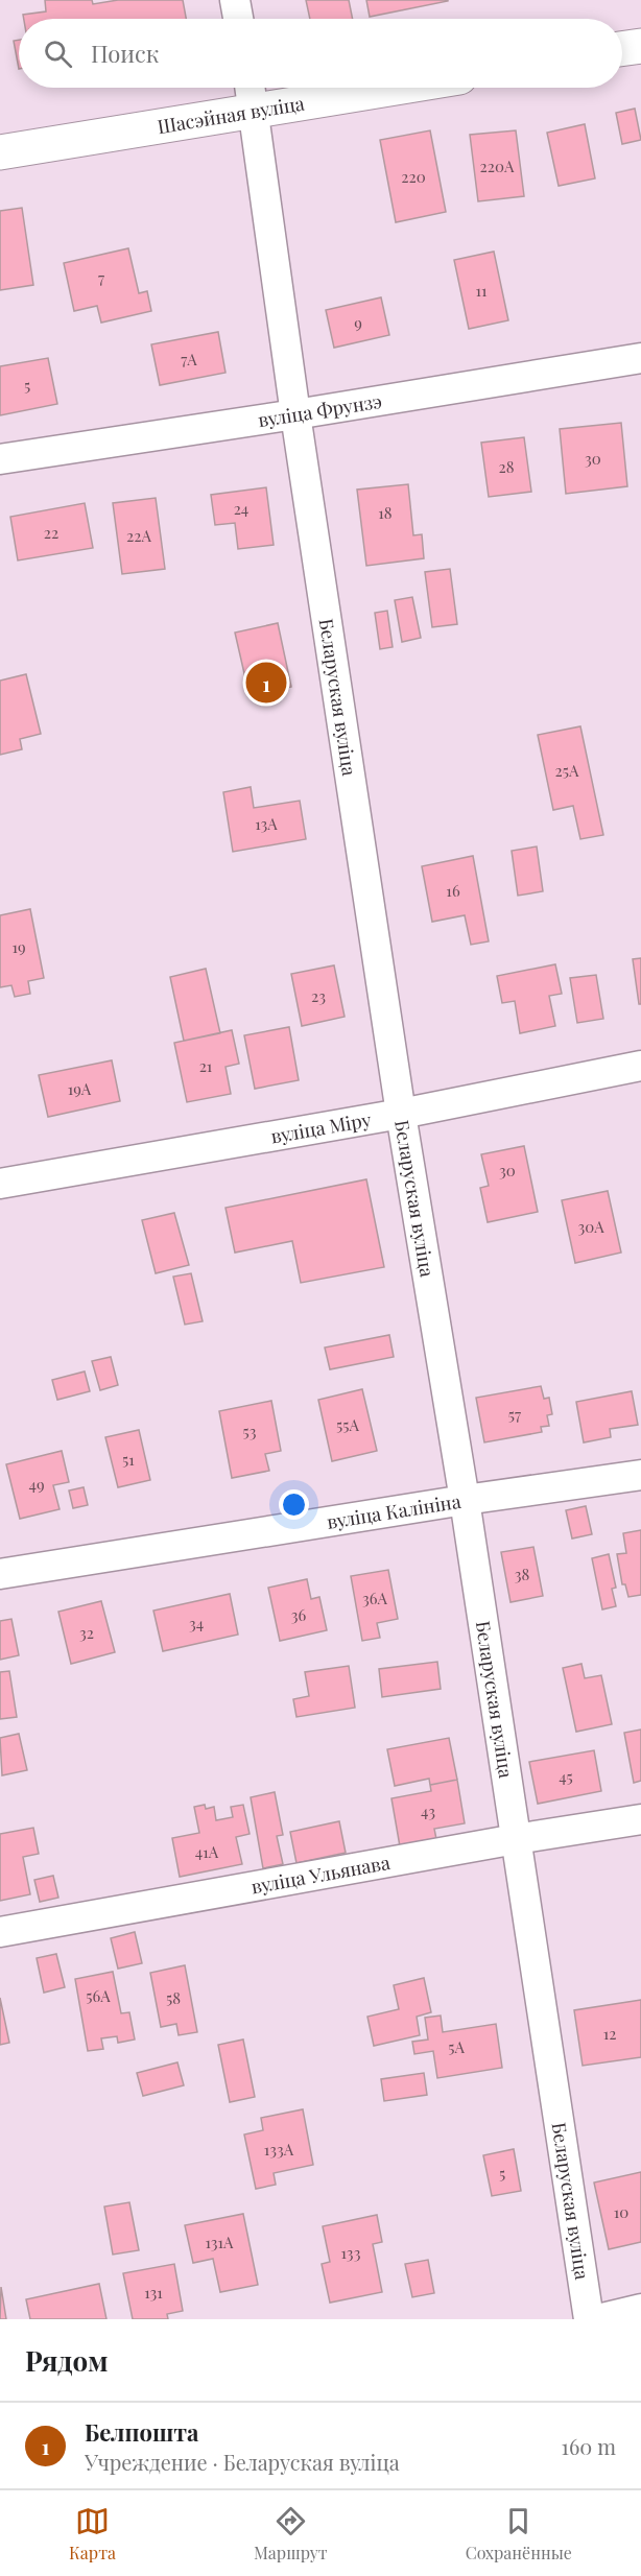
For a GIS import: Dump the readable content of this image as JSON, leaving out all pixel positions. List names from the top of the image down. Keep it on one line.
{"streets":{"street":["Шасэйная вуліца","вуліца Фрунзэ","Беларуская вуліца","вуліца Міру","вуліца Калініна","вуліца Ульянава"]},"crossings":[["Шасэйная вуліца","Беларуская вуліца"],["вуліца Фрунзэ","Беларуская вуліца"],["Беларуская вуліца","вуліца Міру"],["Беларуская вуліца","вуліца Калініна"],["Беларуская вуліца","вуліца Ульянава"]],"house_numbers":["220А","220","7","11","9","7А","5","30","28","24","18","22","22А","25А","13А","16","19","23","21","19А","30","30А","57","55А","53","51","49","38","36А","36","34","32","45","43","41А","56А","58","12","5А","133А","5","10","131А","133","131"],"page":{"search":"Поиск","pins":"1","heading":"Рядом","list":[{"mark":"1","name":"Белпошта","note":"Учреждение · Беларуская вуліца","value":"160 m"}],"nav":["Карта","Маршрут","Сохранённые"]}}
